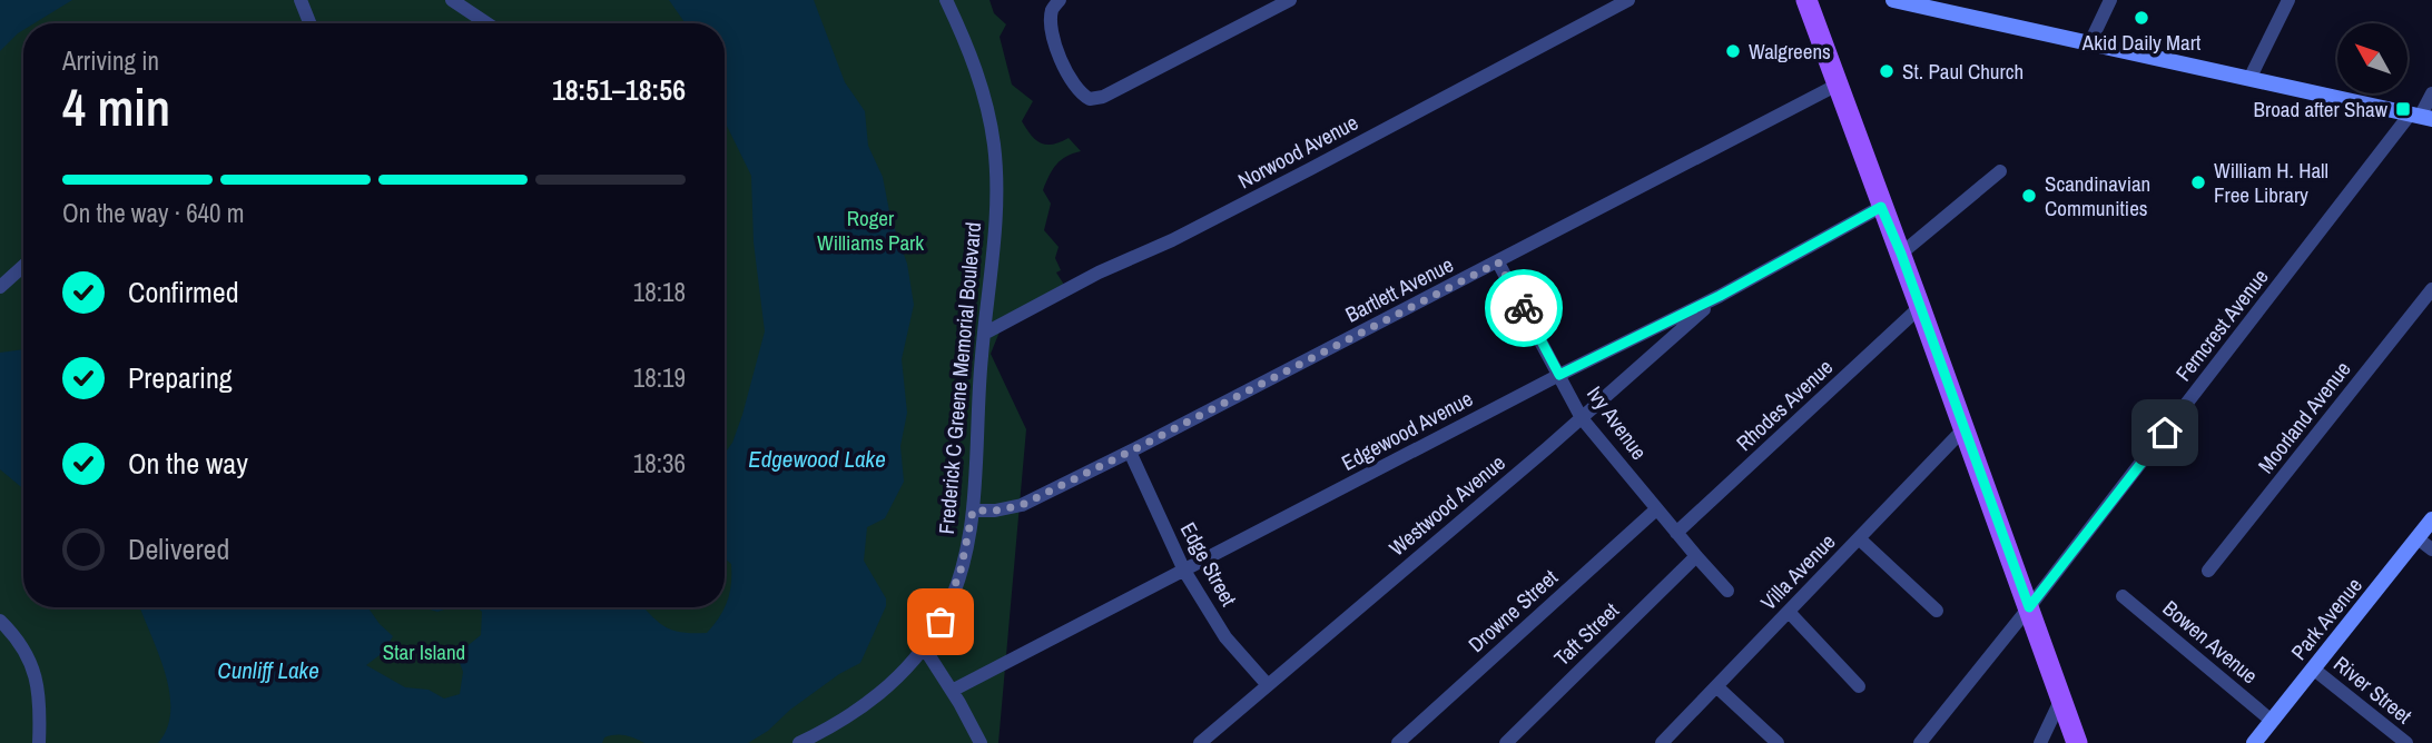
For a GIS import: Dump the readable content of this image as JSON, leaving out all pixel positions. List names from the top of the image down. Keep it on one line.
{"streets":{"main road":["Park Avenue"],"street":["Norwood Avenue","Bartlett Avenue","Ferncrest Avenue","Frederick C Greene Memorial Boulevard","Rhodes Avenue","Moorland Avenue","Ivy Avenue","Edgewood Avenue","Westwood Avenue","Edge Street","Villa Avenue","Drowne Street","Taft Street","Bowen Avenue","River Street"]},"crossings":[["Norwood Avenue","Frederick C Greene Memorial Boulevard"],["Bartlett Avenue","Frederick C Greene Memorial Boulevard"],["Bartlett Avenue","Ivy Avenue"],["Bartlett Avenue","Edge Street"],["Rhodes Avenue","Ivy Avenue"],["Ivy Avenue","Edgewood Avenue"],["Ivy Avenue","Westwood Avenue"],["Ivy Avenue","Drowne Street"],["Ivy Avenue","Taft Street"],["Edgewood Avenue","Westwood Avenue"],["Edgewood Avenue","Edge Street"],["Westwood Avenue","Edge Street"],["Park Avenue","Bowen Avenue"],["Park Avenue","River Street"]],"water":["Edgewood Lake","Cunliff Lake"],"parks":["Roger Williams Park","Star Island"],"places":{"other":["Akid Daily Mart","Walgreens","St. Paul Church","William H. Hall Free Library","Scandinavian Communities"],"transit":["Broad after Shaw"]},"north":"top left","page":{"heading":["4 min","Arriving in","18:51–18:56"],"bar":"On the way · 640 m","list":[["Confirmed","18:18"],["Preparing","18:19"],["On the way","18:36"],"Delivered"]}}
